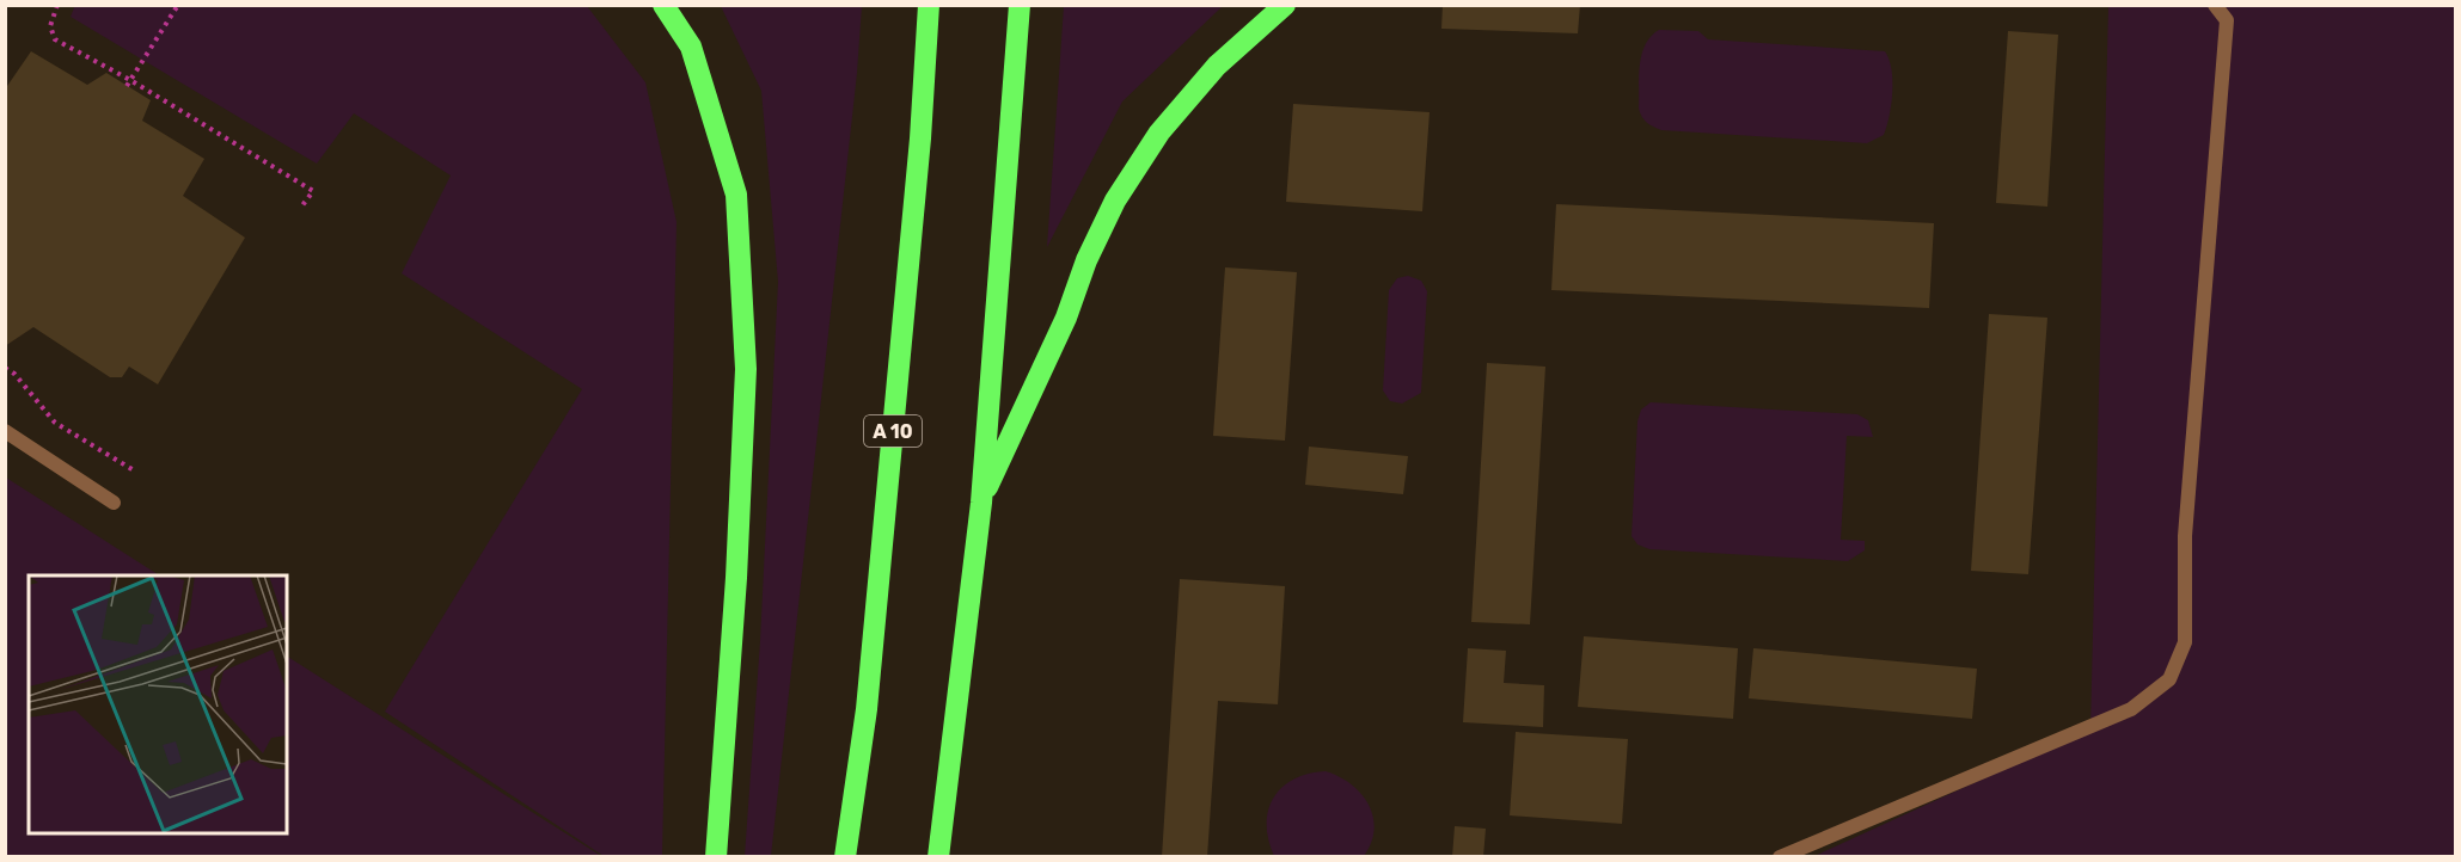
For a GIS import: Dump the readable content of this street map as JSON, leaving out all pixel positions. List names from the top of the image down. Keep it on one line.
{"streets":{"highway":["A 10"]}}
